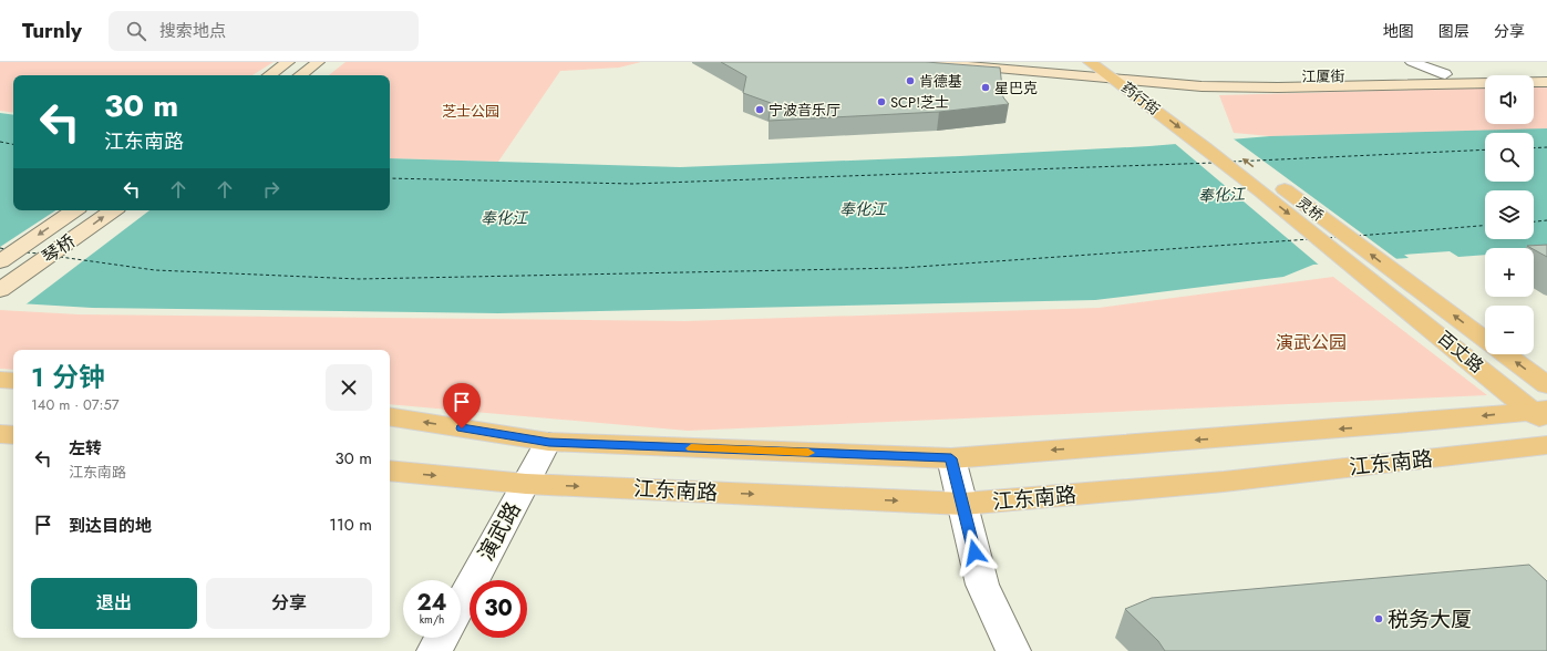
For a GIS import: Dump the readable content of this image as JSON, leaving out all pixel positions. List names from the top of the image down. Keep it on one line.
{"streets":{"main road":["江厦街","药行街","灵桥","琴桥","百丈路","江东南路"],"street":["演武路"]},"crossings":[["江厦街","药行街"],["药行街","灵桥"],["灵桥","百丈路"],["百丈路","江东南路"],["江东南路","演武路"]],"water":["奉化江"],"parks":["芝士公园","演武公园"],"places":["肯德基","星巴克","SCP!芝士","宁波音乐厅","税务大厦"],"page":{"header":"Turnly","search":"搜索地点","nav":["地图","图层","分享"],"map_buttons":["+","−"],"turn":["30 m","江东南路"],"heading":["1 分钟","140 m · 07:57"],"list":[{"name":"左转","note":"江东南路","value":"30 m"},{"name":"到达目的地","value":"110 m"}],"buttons":["退出","分享"],"speed":"24 km/h","limit":"30"}}
